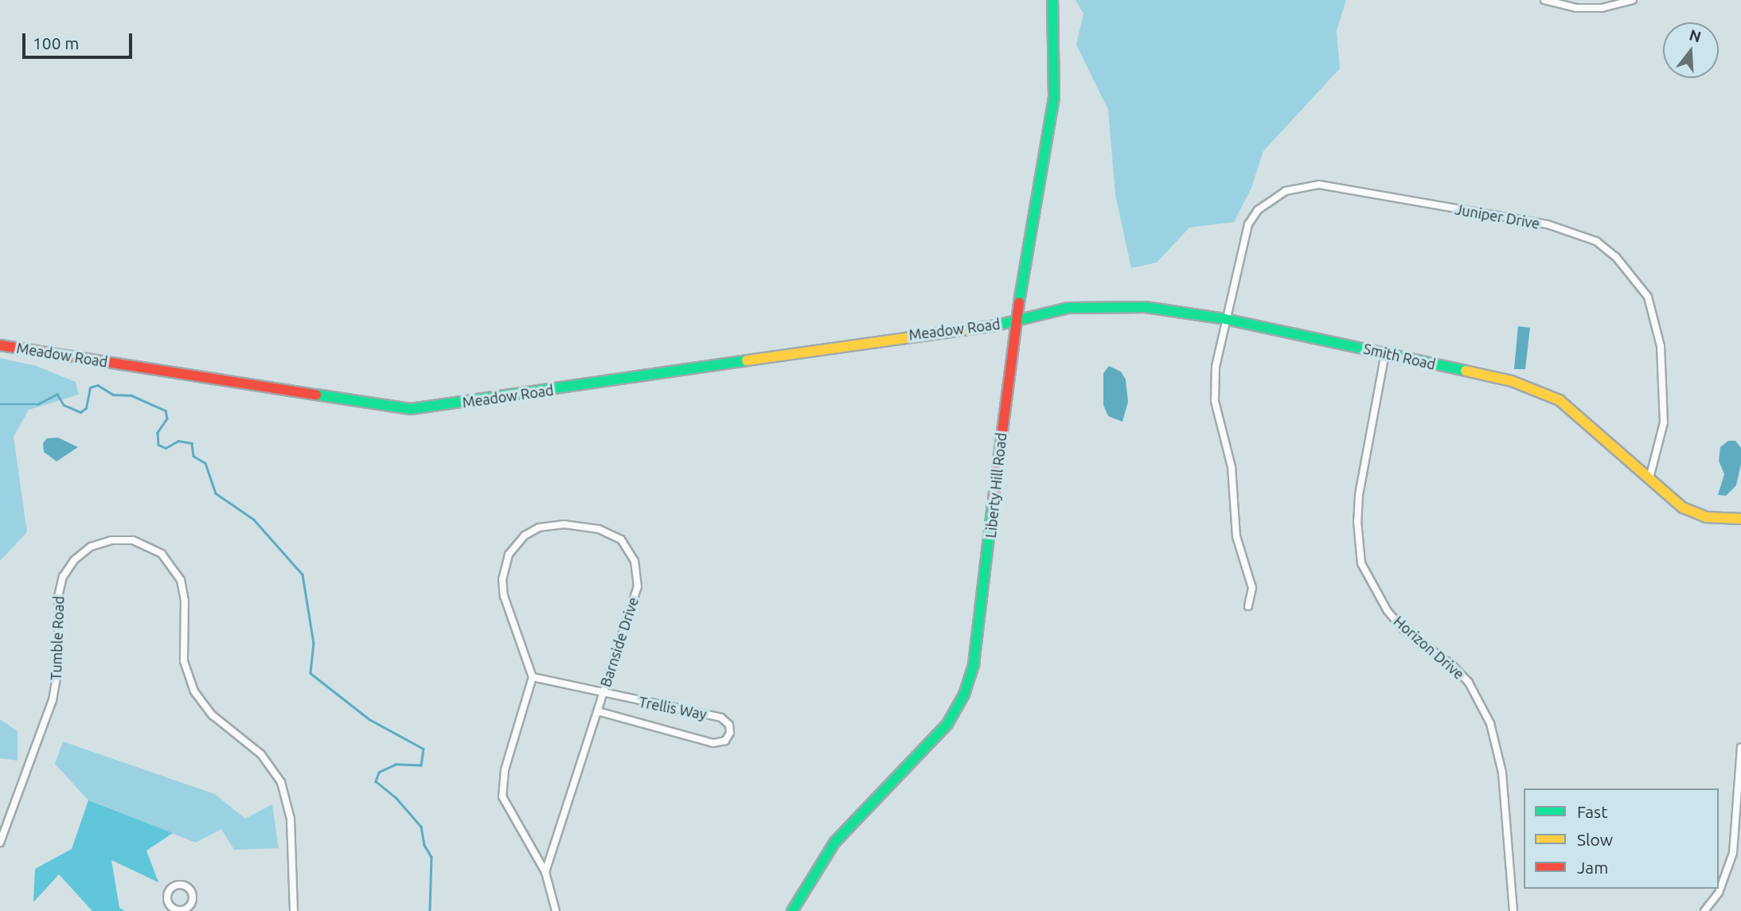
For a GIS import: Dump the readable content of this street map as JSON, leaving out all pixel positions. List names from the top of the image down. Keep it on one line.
{"streets":{"street":["Juniper Drive","Meadow Road","Smith Road","Liberty Hill Road","Tumble Road","Barnside Drive","Horizon Drive","Trellis Way"]},"crossings":[["Juniper Drive","Smith Road"],["Meadow Road","Smith Road"],["Meadow Road","Liberty Hill Road"],["Smith Road","Liberty Hill Road"],["Smith Road","Horizon Drive"],["Barnside Drive","Trellis Way"]],"legend":["Fast","Slow","Jam"],"scale_bar":"100 m","north":"top"}
